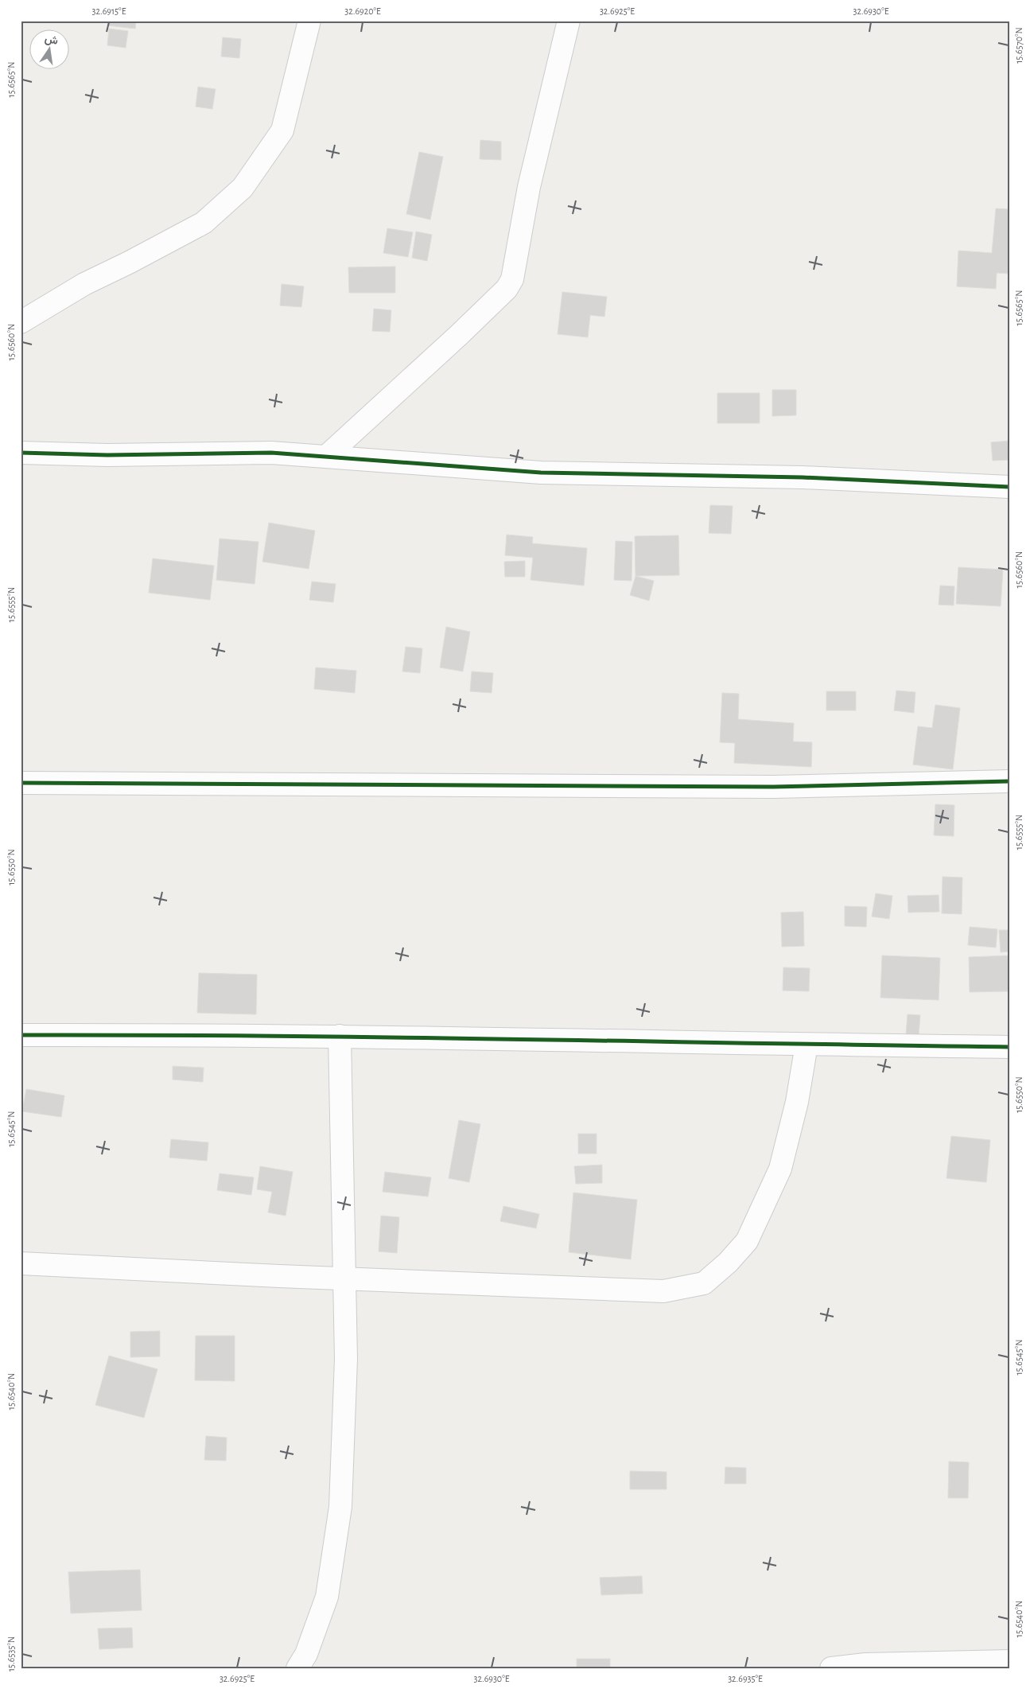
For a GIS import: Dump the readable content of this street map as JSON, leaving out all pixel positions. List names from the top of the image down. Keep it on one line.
{"north":"top","coordinates":["32.6915°E","32.6920°E","32.6925°E","32.6930°E","15.6570°N","15.6565°N","15.6560°N","15.6555°N","15.6550°N","15.6545°N","15.6540°N","15.6535°N","32.6935°E"]}
